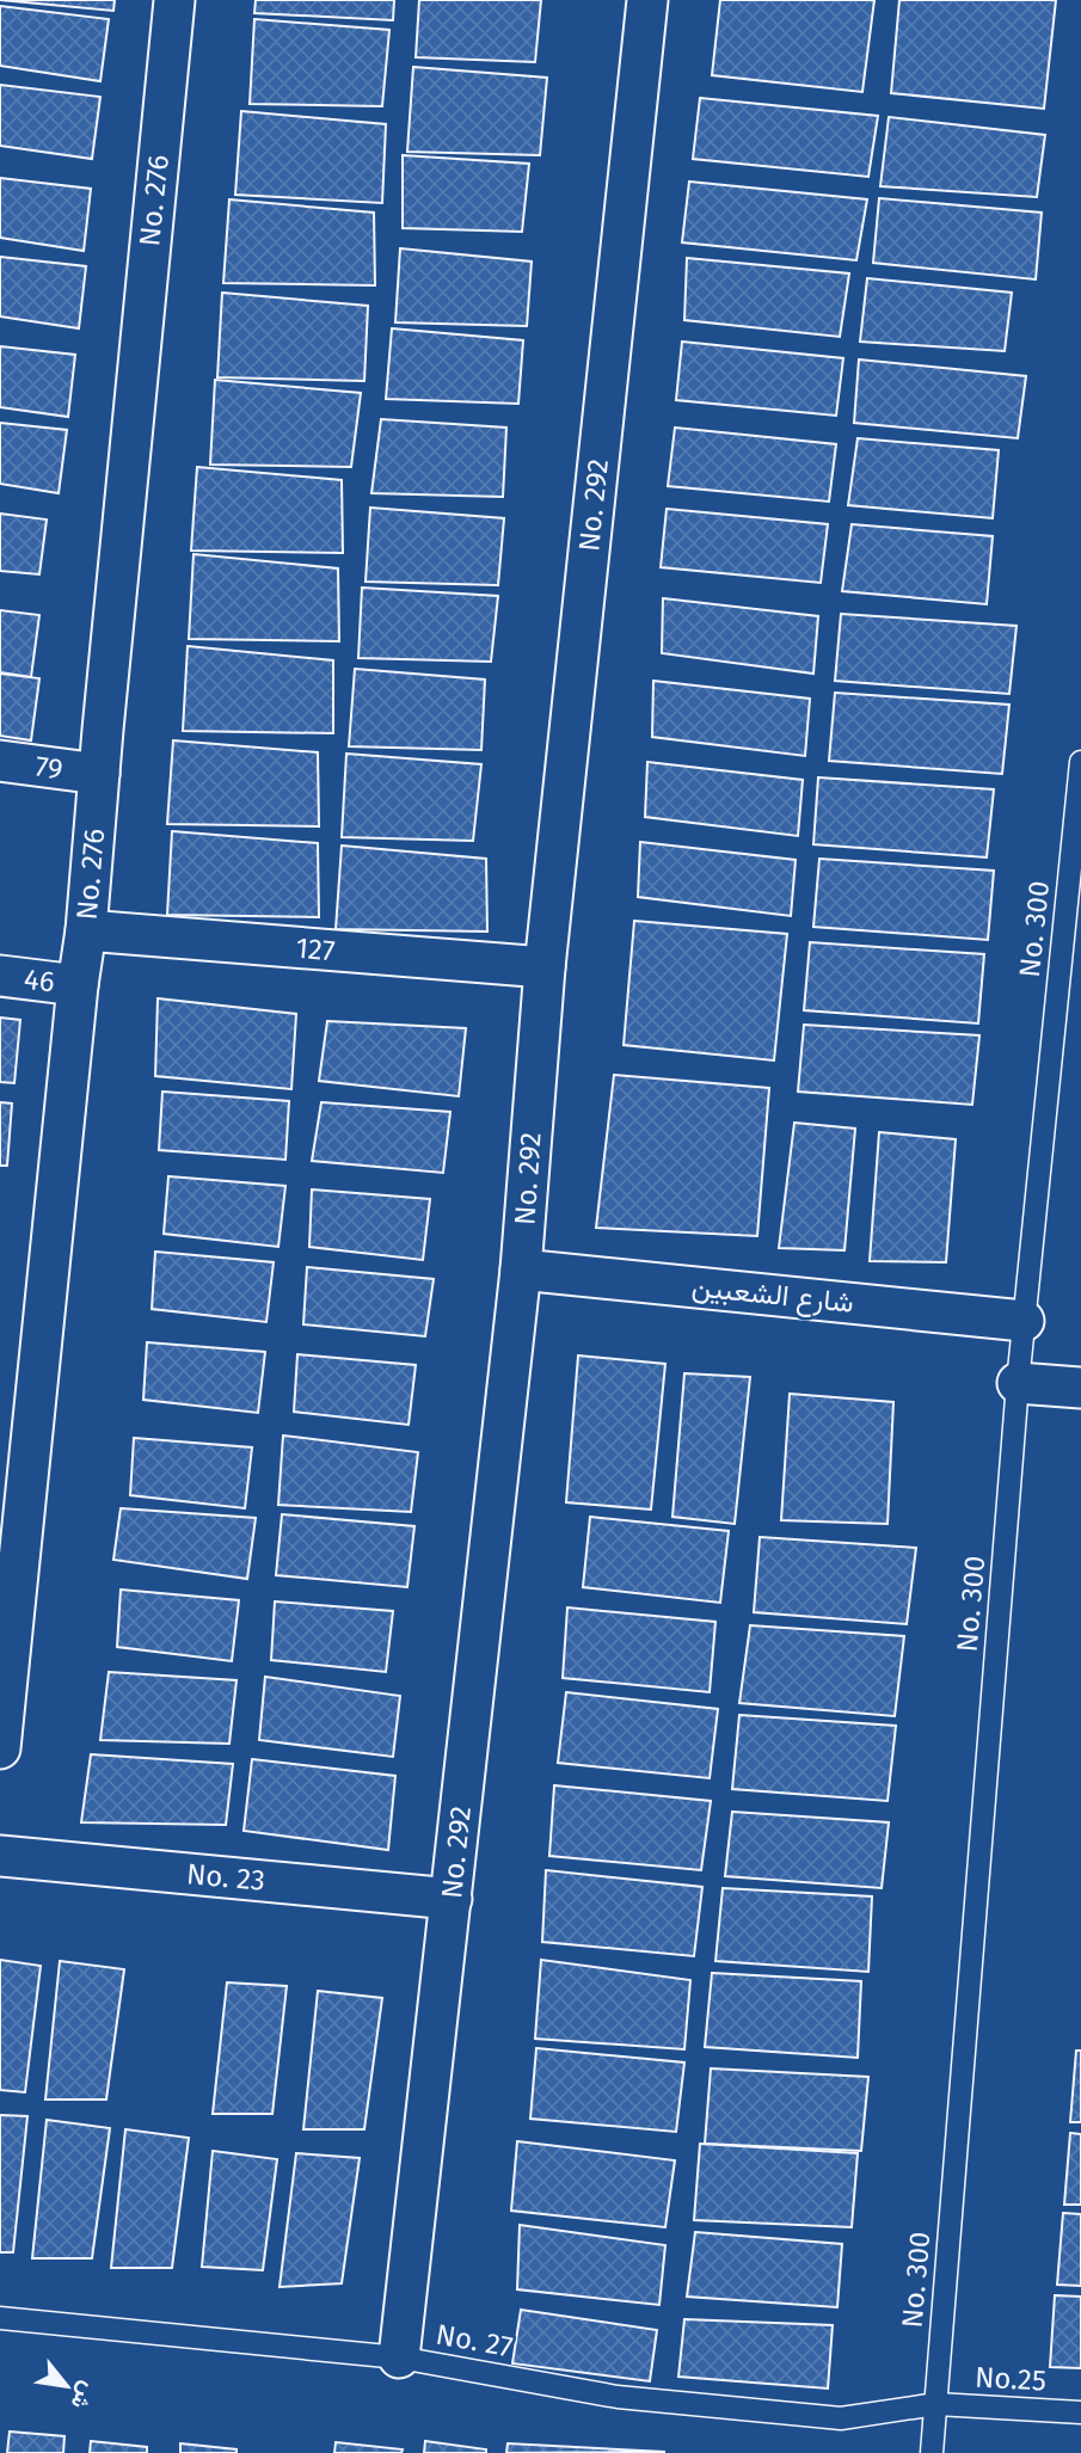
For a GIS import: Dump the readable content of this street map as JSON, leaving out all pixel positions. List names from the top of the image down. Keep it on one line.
{"streets":{"street":["No. 276","No. 292","79","127","46","شارع الشعبين","No. 23"],"lane":["No. 300","No. 27","No.25"]},"crossings":[["No. 276","79"],["No. 276","127"],["No. 276","46"],["No. 292","127"],["No. 292","شارع الشعبين"],["No. 292","No. 23"],["No. 292","No. 27"],["No. 300","شارع الشعبين"],["No. 300","No. 27"],["No. 300","No.25"],["No. 27","No.25"]],"north":"bottom right"}
